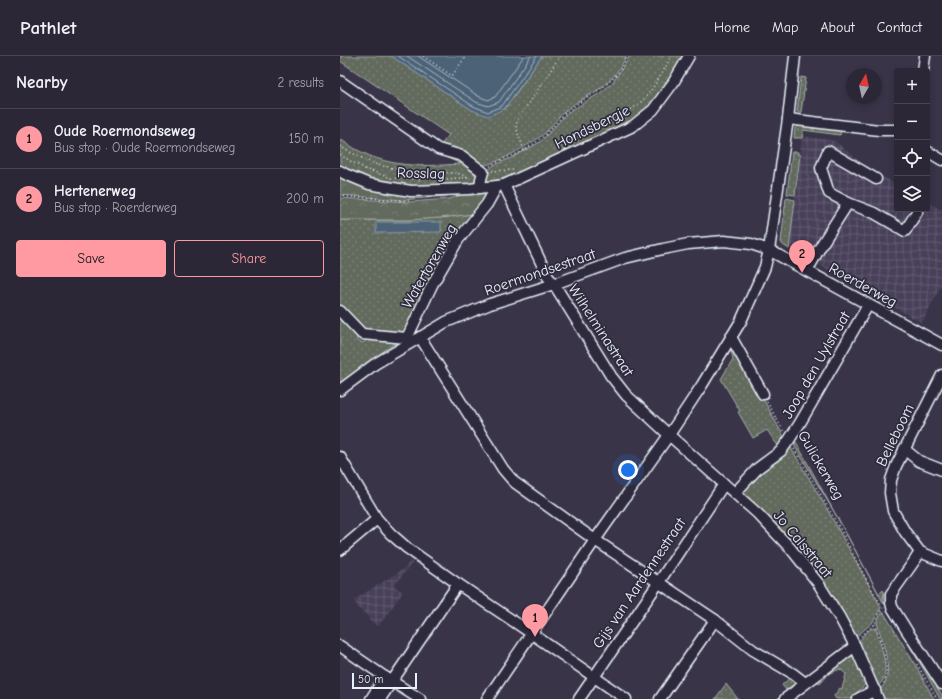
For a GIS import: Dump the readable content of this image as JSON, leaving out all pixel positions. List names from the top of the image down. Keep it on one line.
{"streets":{"street":["Hondsbergje","Rosslag","Watertorenweg","Roermondsestraat","Roerderweg","Wilhelminastraat","Joop den Uylstraat","Belleboom","Jo Calsstraat","Gijs van Aardennestraat"],"path":["Gulickerweg"]},"crossings":[["Hondsbergje","Rosslag"],["Hondsbergje","Watertorenweg"],["Hondsbergje","Wilhelminastraat"],["Rosslag","Watertorenweg"],["Rosslag","Wilhelminastraat"],["Watertorenweg","Roermondsestraat"],["Watertorenweg","Wilhelminastraat"],["Roermondsestraat","Roerderweg"],["Roermondsestraat","Wilhelminastraat"],["Roerderweg","Joop den Uylstraat"],["Wilhelminastraat","Jo Calsstraat"],["Joop den Uylstraat","Gulickerweg"],["Jo Calsstraat","Gijs van Aardennestraat"]],"scale_bar":"50 m","north":"top","page":{"header":"Pathlet","nav":["Home","Map","About","Contact"],"heading":["Nearby","2 results"],"map_buttons":["+","−"],"list":[{"mark":"1","name":"Oude Roermondseweg","note":"Bus stop · Oude Roermondseweg","value":"150 m"},{"mark":"2","name":"Hertenerweg","note":"Bus stop · Roerderweg","value":"200 m"}],"buttons":["Save","Share"],"pins":["2","1"],"scale":"50 m"}}
